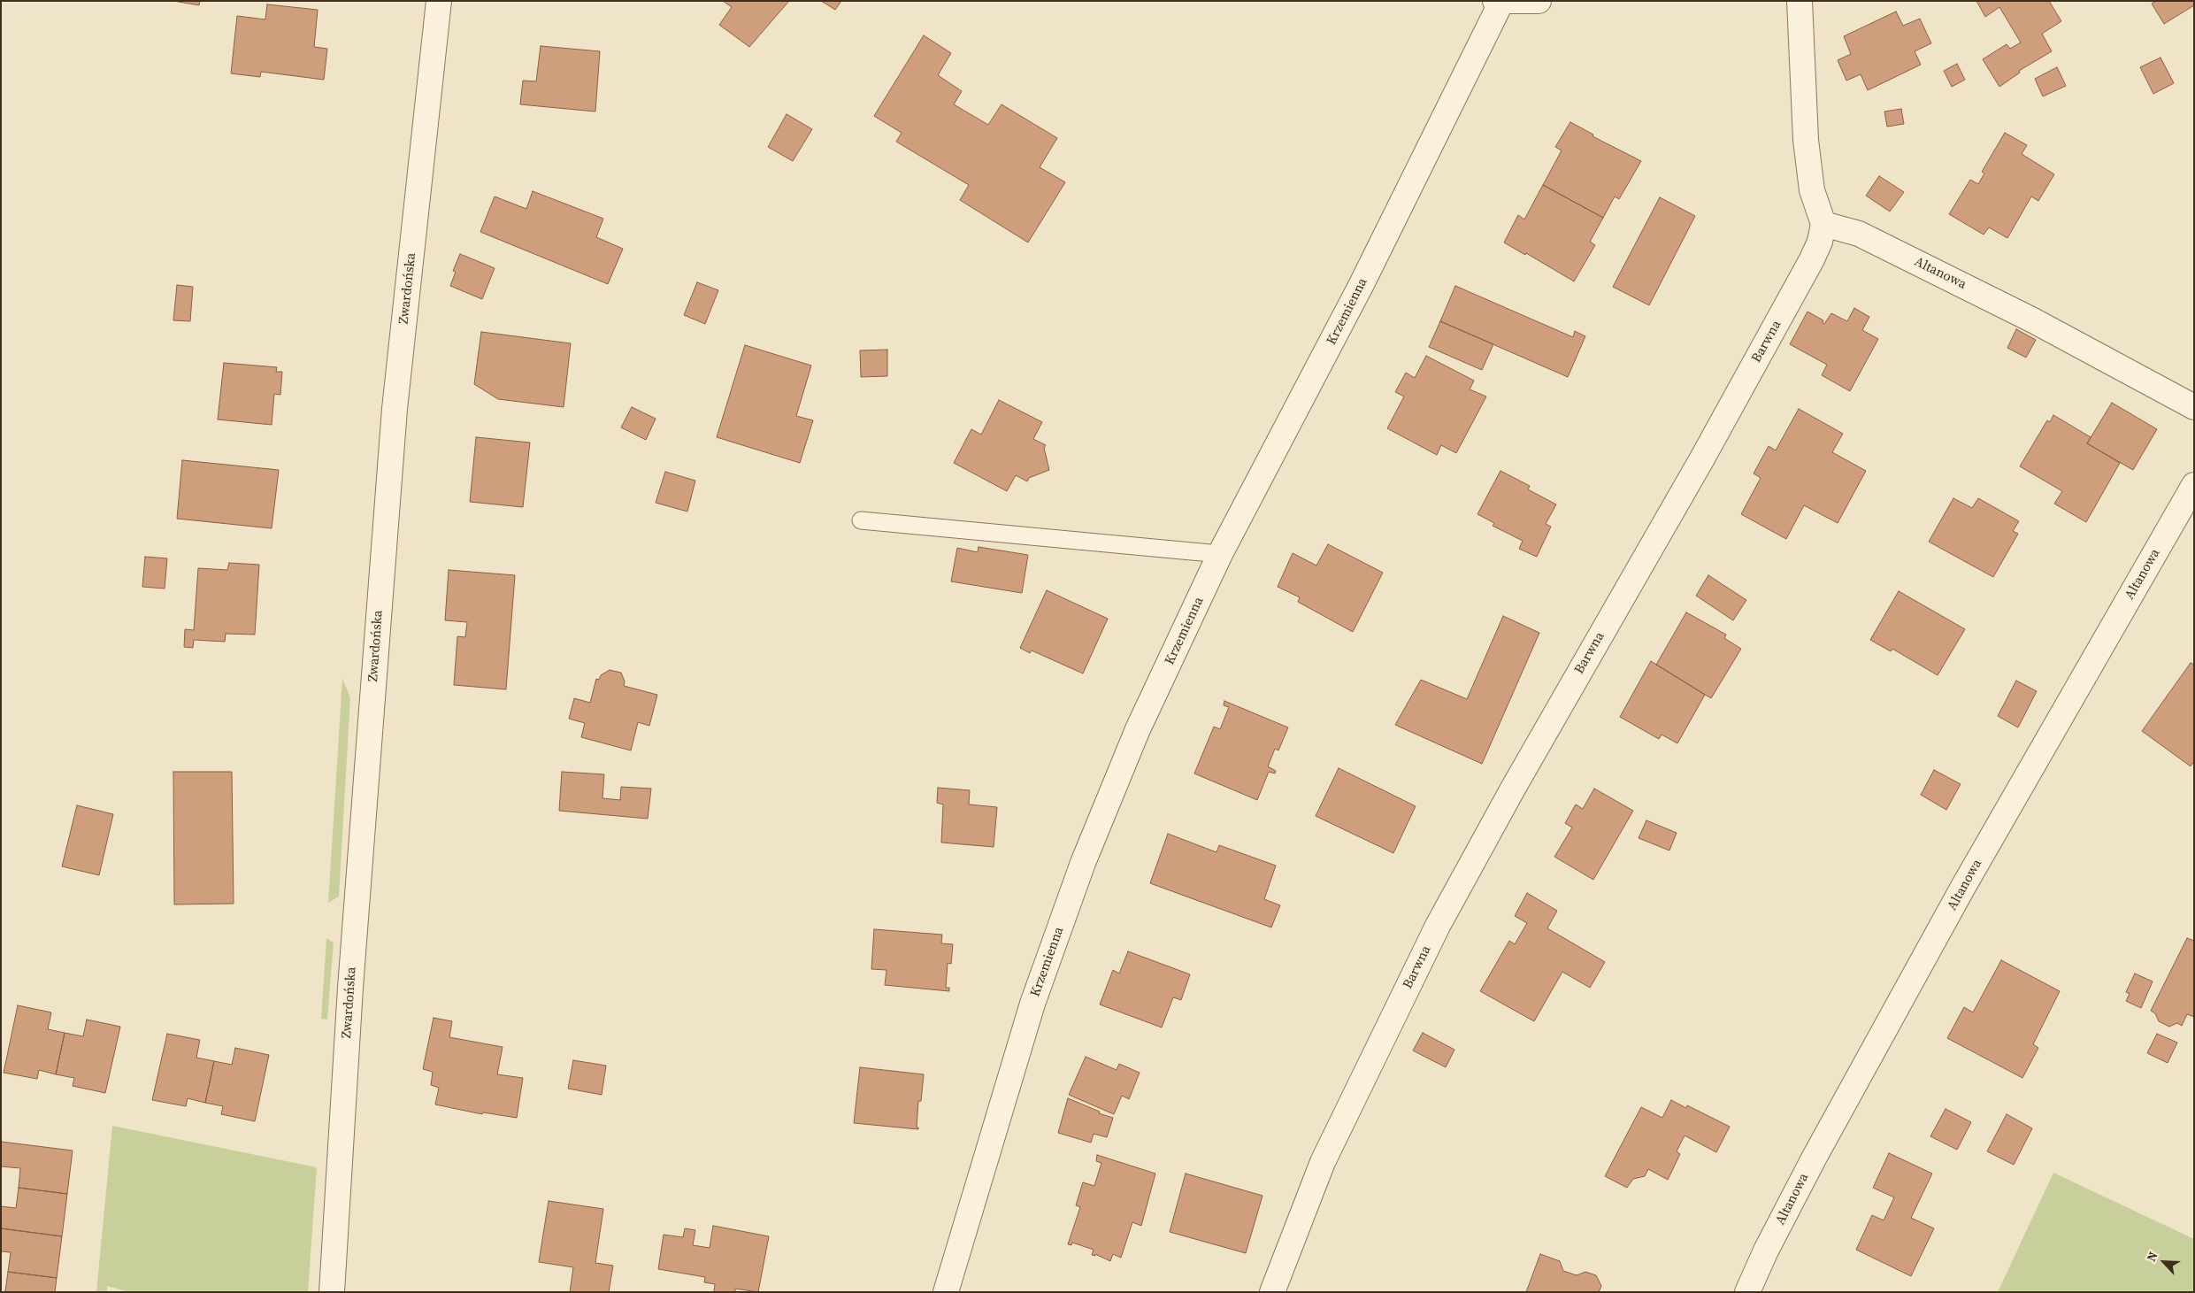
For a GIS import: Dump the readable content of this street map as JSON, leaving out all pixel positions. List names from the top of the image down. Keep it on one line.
{"streets":{"street":["Altanowa","Zwardońska","Krzemienna","Barwna"]},"crossings":[["Altanowa","Barwna"]],"north":"top left"}
